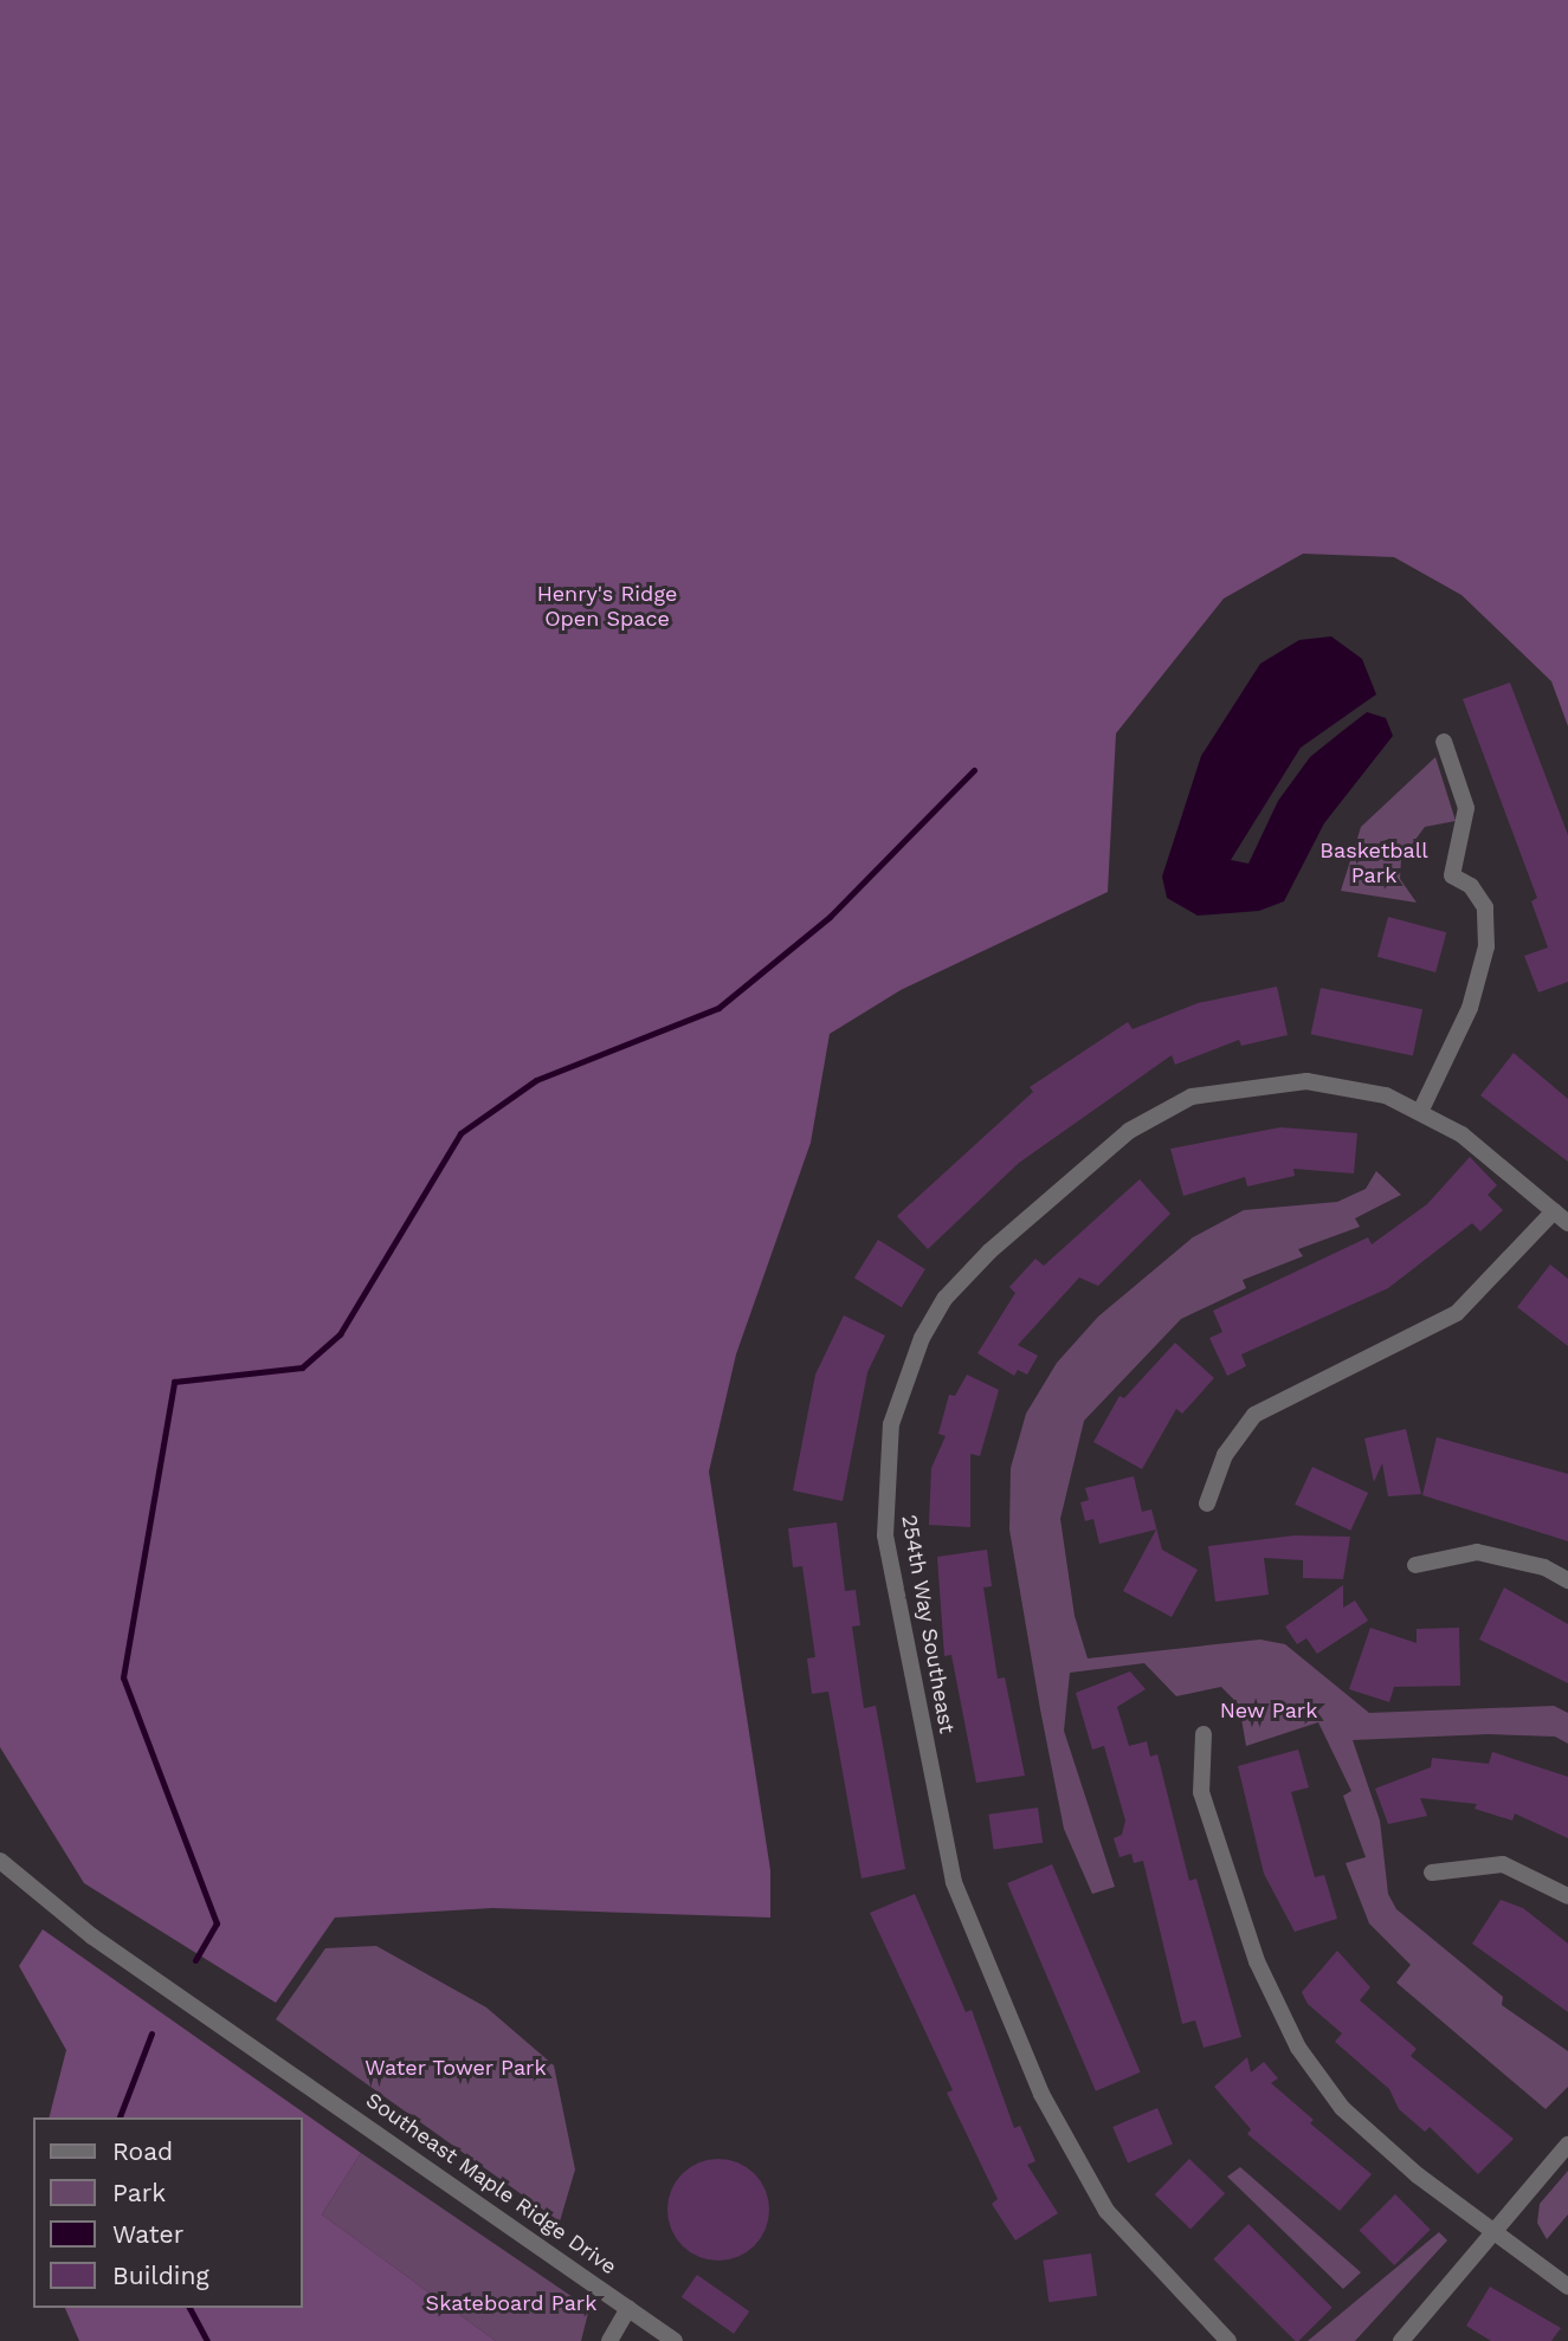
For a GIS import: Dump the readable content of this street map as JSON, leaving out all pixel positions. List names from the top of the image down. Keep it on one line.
{"streets":{"street":["254th Way Southeast","Southeast Maple Ridge Drive"]},"parks":["Henry's Ridge Open Space","Basketball Park","New Park","Water Tower Park","Skateboard Park"],"legend":["Road","Park","Water","Building"]}
